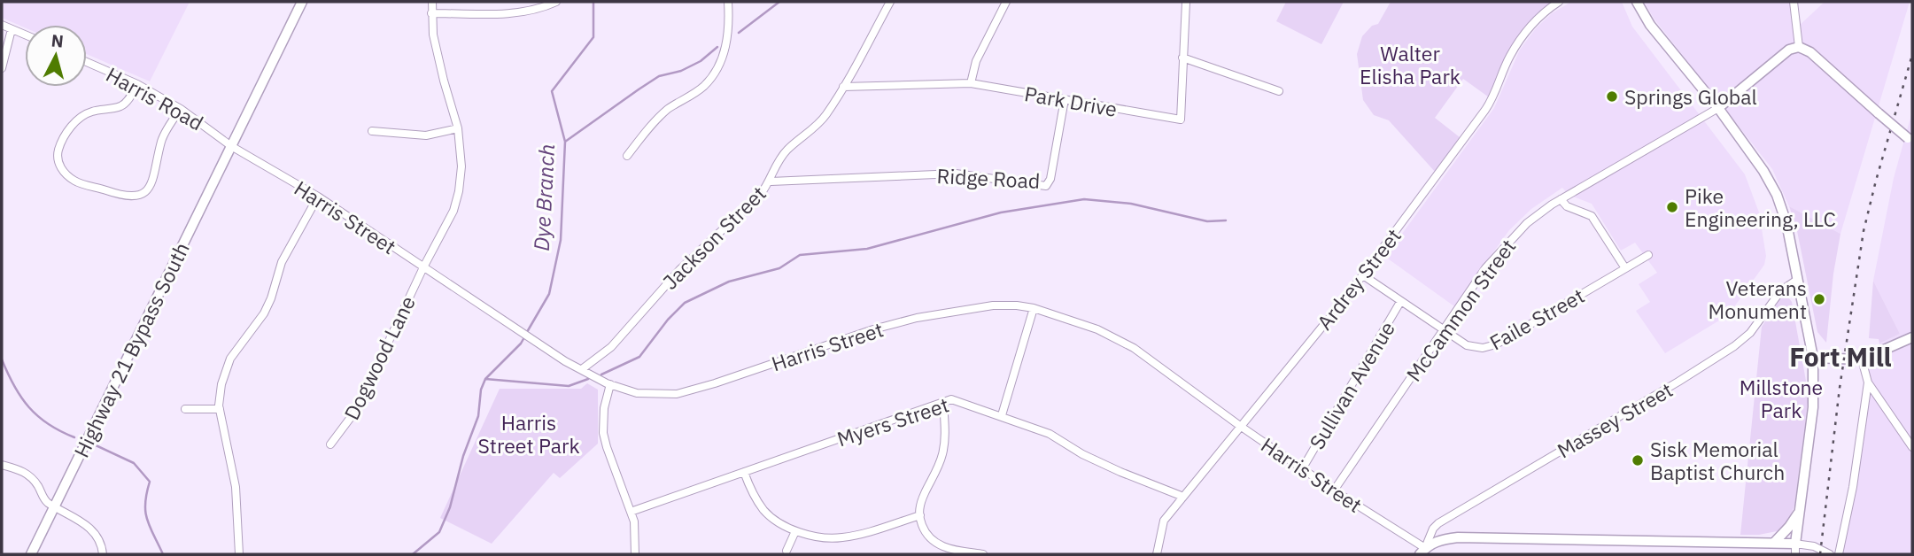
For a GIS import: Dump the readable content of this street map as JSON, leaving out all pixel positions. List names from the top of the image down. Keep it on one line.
{"streets":{"main road":["Highway 21 Bypass South"],"street":["Harris Road","Park Drive","Ridge Road","Harris Street","Jackson Street","Ardrey Street","McCammon Street","Faile Street","Dogwood Lane","Sullivan Avenue","Massey Street","Myers Street"]},"crossings":[["Harris Road","Harris Street"],["Harris Road","Highway 21 Bypass South"],["Park Drive","Ridge Road"],["Park Drive","Jackson Street"],["Ridge Road","Jackson Street"],["Harris Street","Jackson Street"],["Harris Street","Ardrey Street"],["Harris Street","McCammon Street"],["Harris Street","Highway 21 Bypass South"],["Harris Street","Dogwood Lane"],["Harris Street","Sullivan Avenue"],["Harris Street","Massey Street"],["Ardrey Street","Faile Street"],["Ardrey Street","Myers Street"],["McCammon Street","Faile Street"],["Faile Street","Sullivan Avenue"]],"districts":["Fort Mill"],"water":["Dye Branch"],"parks":["Walter Elisha Park","Millstone Park","Harris Street Park"],"places":["Springs Global","Pike Engineering, LLC","Veterans Monument","Sisk Memorial Baptist Church"],"north":"top"}
